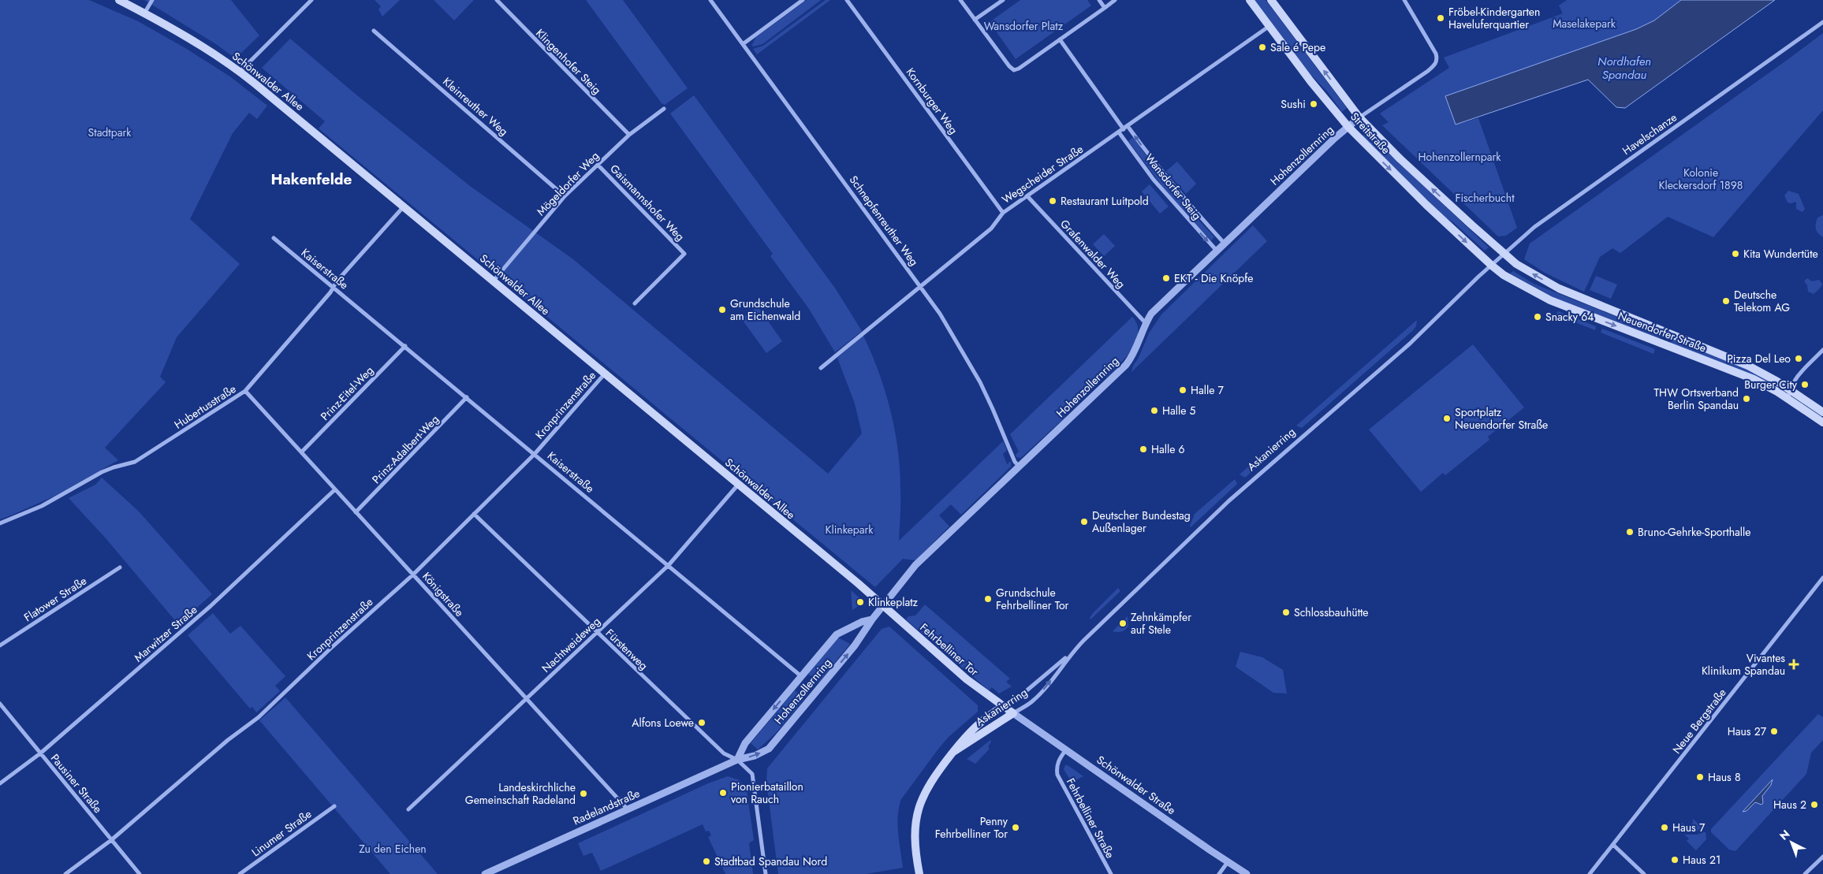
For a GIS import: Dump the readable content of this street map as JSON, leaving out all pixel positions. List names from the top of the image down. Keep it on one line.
{"streets":{"main road":["Schönwalder Allee","Streitstraße","Neuendorfer Straße","Askanierring","Fehrbelliner Tor"],"street":["Klingenhofer Steig","Kornburger Weg","Kleinreuther Weg","Havelschanze","Hohenzollernring","Wegscheider Straße","Mögeldorfer Weg","Wansdorfer Steig","Gaismannshofer Weg","Schnepfenreuther Weg","Grafenwalder Weg","Kaiserstraße","Prinz-Eitel-Weg","Kronprinzenstraße","Hubertusstraße","Prinz-Adalbert-Weg","Königstraße","Flatower Straße","Marwitzer Straße","Nachtweideweg","Fürstenweg","Neue Bergstraße","Pausiner Straße","Schönwalder Straße","Radelandstraße","Fehrbelliner Straße","Linumer Straße"]},"crossings":[["Klingenhofer Steig","Mögeldorfer Weg"],["Schönwalder Allee","Hohenzollernring"],["Schönwalder Allee","Mögeldorfer Weg"],["Schönwalder Allee","Kronprinzenstraße"],["Schönwalder Allee","Hubertusstraße"],["Schönwalder Allee","Nachtweideweg"],["Schönwalder Allee","Fehrbelliner Tor"],["Kornburger Weg","Wegscheider Straße"],["Kleinreuther Weg","Mögeldorfer Weg"],["Streitstraße","Havelschanze"],["Streitstraße","Hohenzollernring"],["Streitstraße","Wegscheider Straße"],["Streitstraße","Neuendorfer Straße"],["Streitstraße","Askanierring"],["Havelschanze","Neuendorfer Straße"],["Havelschanze","Askanierring"],["Hohenzollernring","Wansdorfer Steig"],["Hohenzollernring","Schnepfenreuther Weg"],["Hohenzollernring","Grafenwalder Weg"],["Hohenzollernring","Kaiserstraße"],["Hohenzollernring","Fürstenweg"],["Hohenzollernring","Fehrbelliner Tor"],["Hohenzollernring","Radelandstraße"],["Wegscheider Straße","Wansdorfer Steig"],["Wegscheider Straße","Schnepfenreuther Weg"],["Wegscheider Straße","Grafenwalder Weg"],["Mögeldorfer Weg","Gaismannshofer Weg"],["Kaiserstraße","Prinz-Eitel-Weg"],["Kaiserstraße","Kronprinzenstraße"],["Kaiserstraße","Hubertusstraße"],["Kaiserstraße","Prinz-Adalbert-Weg"],["Kaiserstraße","Nachtweideweg"],["Neuendorfer Straße","Askanierring"],["Prinz-Eitel-Weg","Königstraße"],["Kronprinzenstraße","Königstraße"],["Kronprinzenstraße","Fürstenweg"],["Kronprinzenstraße","Pausiner Straße"],["Hubertusstraße","Königstraße"],["Prinz-Adalbert-Weg","Königstraße"],["Askanierring","Fehrbelliner Tor"],["Askanierring","Schönwalder Straße"],["Königstraße","Marwitzer Straße"],["Königstraße","Nachtweideweg"],["Königstraße","Radelandstraße"],["Marwitzer Straße","Pausiner Straße"],["Nachtweideweg","Fürstenweg"],["Fürstenweg","Radelandstraße"],["Fehrbelliner Tor","Schönwalder Straße"],["Schönwalder Straße","Fehrbelliner Straße"]],"districts":["Hakenfelde"],"water":["Nordhafen Spandau"],"parks":["Maselakepark","Wansdorfer Platz","Stadtpark","Hohenzollernpark","Kolonie Kleckersdorf 1898","Fischerbucht","Klinkepark","Zu den Eichen"],"places":{"other":["Fröbel-Kindergarten Haveluferquartier","Sale é Pepe","Sushi","Restaurant Luitpold","Kita Wundertüte","EKT - Die Knöpfe","Deutsche Telekom AG","Grundschule am Eichenwald","Snacky 64","Pizza Del Leo","Burger City","Halle 7","THW Ortsverband Berlin Spandau","Halle 5","Sportplatz Neuendorfer Straße","Halle 6","Deutscher Bundestag Außenlager","Bruno-Gehrke-Sporthalle","Grundschule Fehrbelliner Tor","Klinkeplatz","Schlossbauhütte","Zehnkämpfer auf Stele","Alfons Loewe","Haus 27","Haus 8","Pionierbataillon von Rauch","Landeskirchliche Gemeinschaft Radeland","Haus 2","Penny Fehrbelliner Tor","Haus 7","Haus 21","Stadtbad Spandau Nord"],"health":["Vivantes Klinikum Spandau"]},"north":"top left"}
